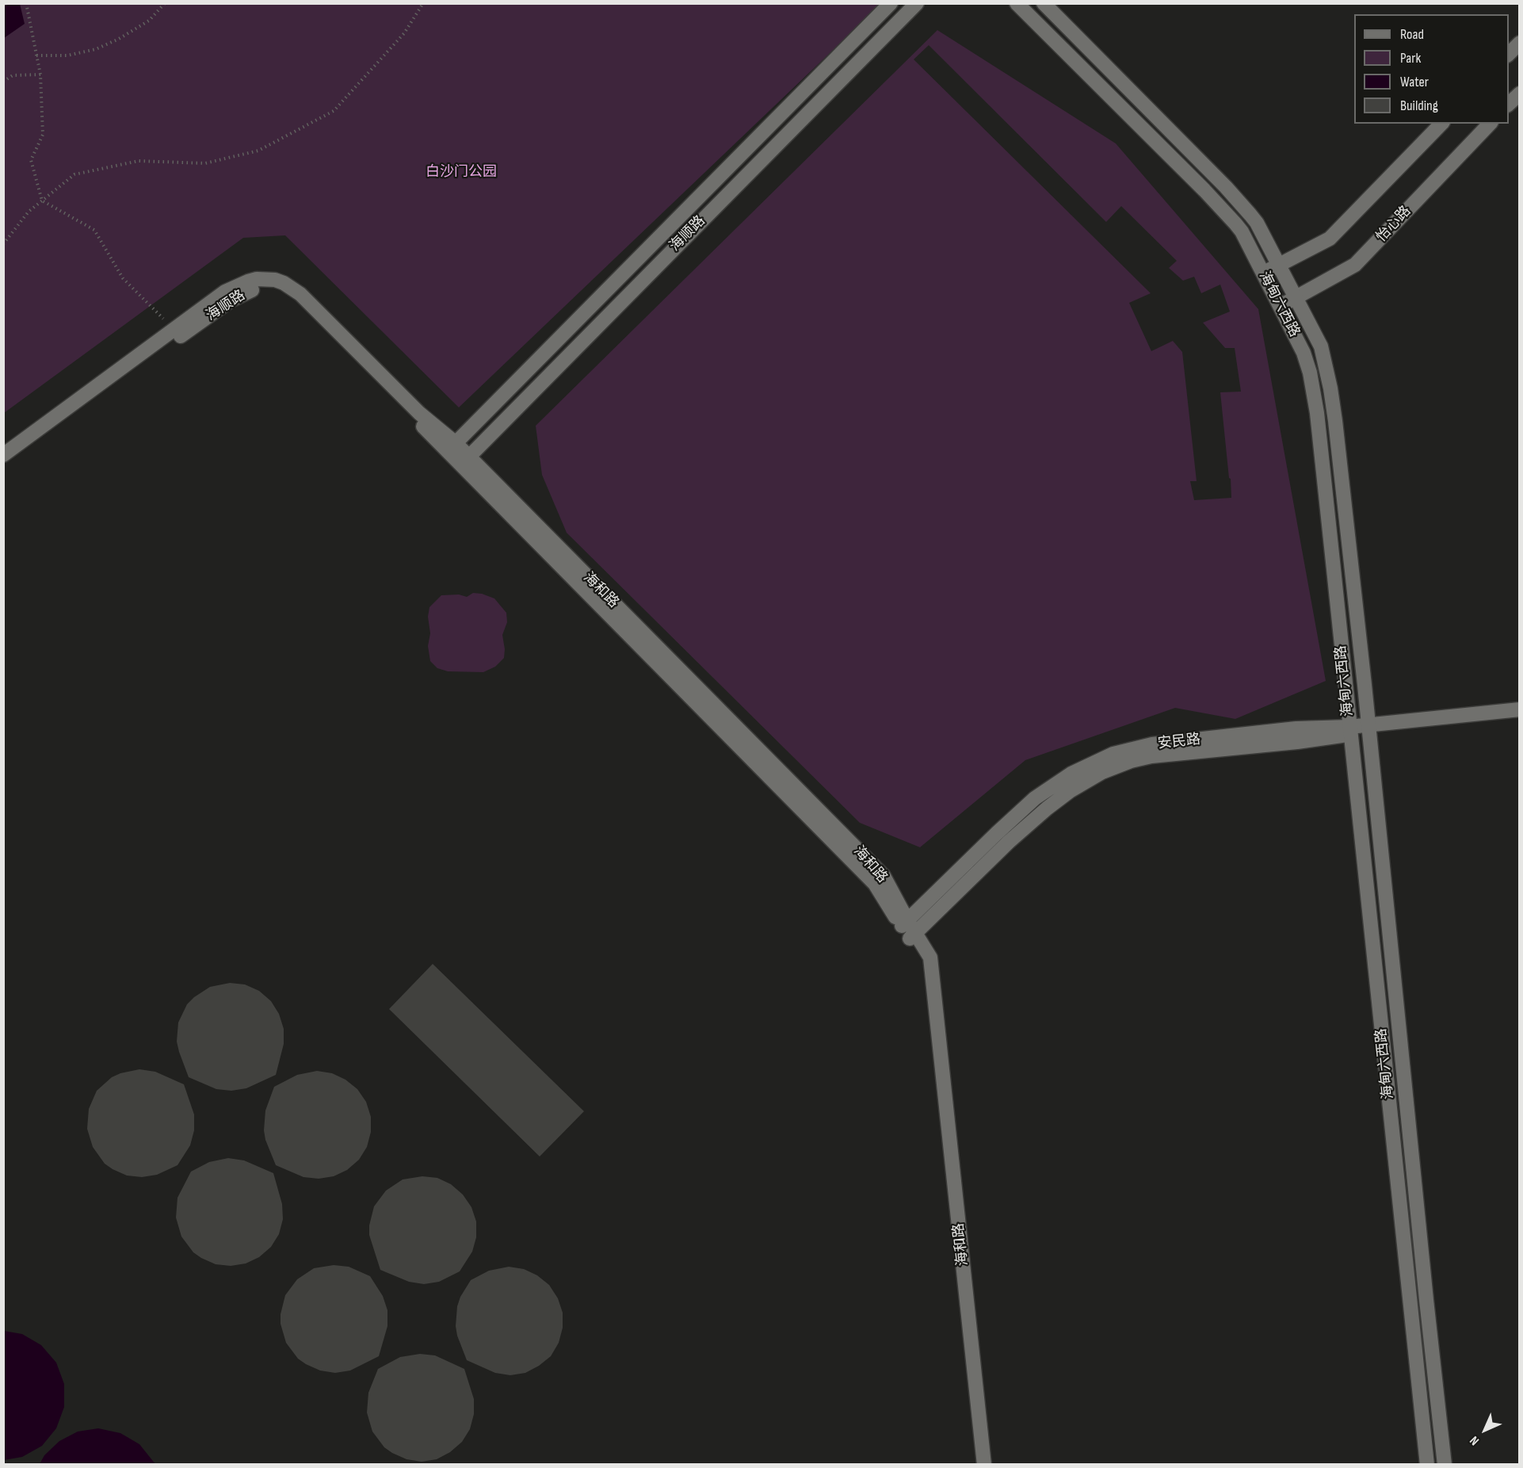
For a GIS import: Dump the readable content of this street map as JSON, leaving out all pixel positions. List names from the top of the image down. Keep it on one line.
{"streets":{"street":["怡心路","海顺路","海甸六西路","海和路","安民路"]},"crossings":[["怡心路","海甸六西路"],["海顺路","海和路"],["海甸六西路","安民路"],["海和路","安民路"]],"parks":["白沙门公园"],"legend":["Road","Park","Water","Building"],"north":"bottom left"}
